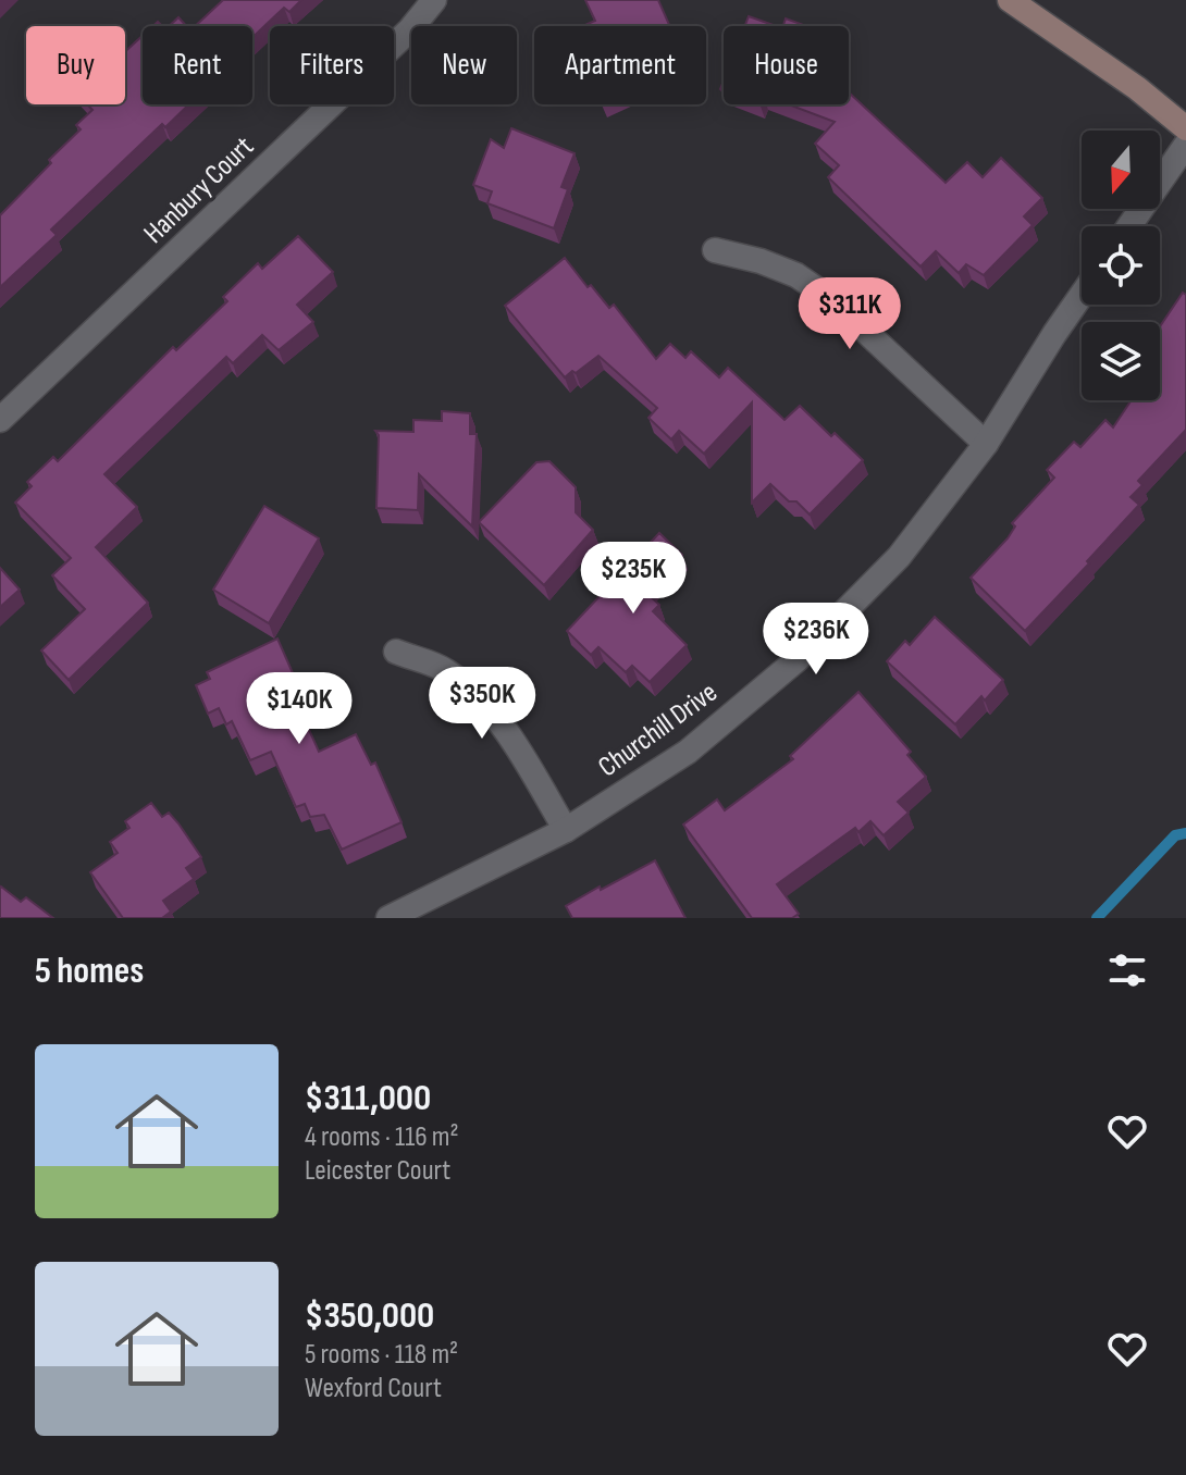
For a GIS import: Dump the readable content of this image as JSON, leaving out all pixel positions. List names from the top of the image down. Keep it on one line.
{"streets":{"street":["Hanbury Court","Churchill Drive"]},"north":"bottom","page":{"chip":["Buy","Rent","Filters","New","Apartment","House"],"price":["$311K","$235K","$236K","$350K","$140K"],"heading":"5 homes","list":[{"name":"$311,000","note":"4 rooms · 116 m² · Leicester Court"},{"name":"$350,000","note":"5 rooms · 118 m² · Wexford Court"}]}}
